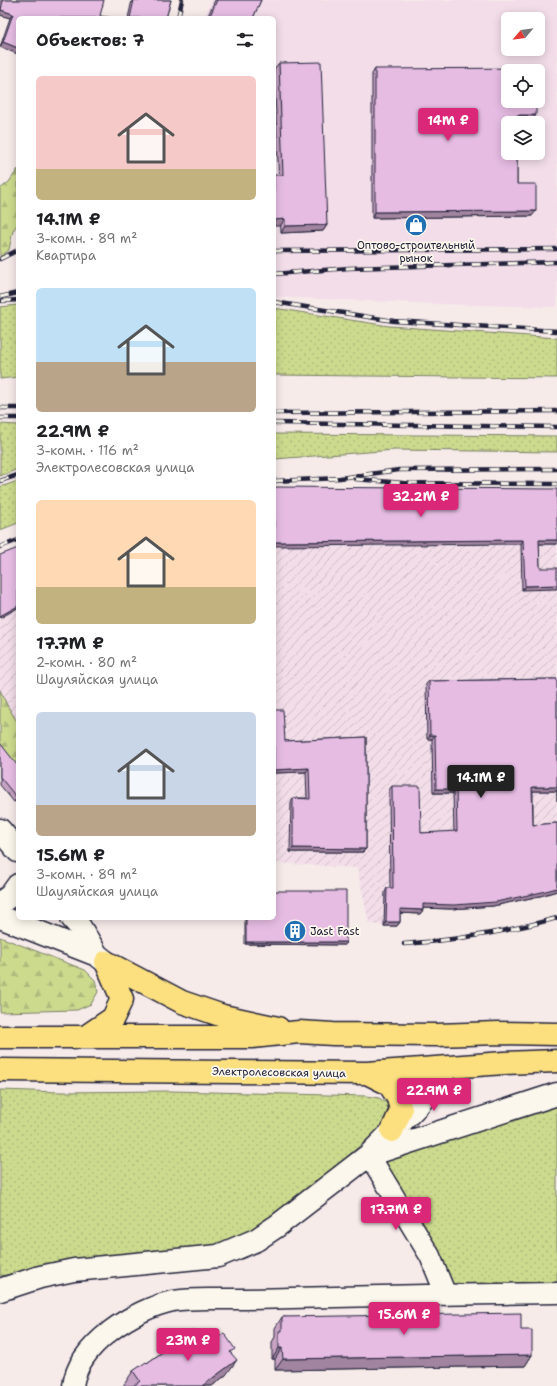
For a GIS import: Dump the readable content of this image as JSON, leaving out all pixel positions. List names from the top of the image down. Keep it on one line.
{"streets":{"main road":["Электролесовская улица"]},"places":{"shop":["Оптово-строительный рынок"],"building":["Jast Fast"]},"north":"bottom left","page":{"heading":"Объектов: 7","list":[{"name":"14.1M ₽","note":"3-комн. · 89 m² · Квартира"},{"name":"22.9M ₽","note":"3-комн. · 116 m² · Электролесовская улица"},{"name":"17.7M ₽","note":"2-комн. · 80 m² · Шауляйская улица"},{"name":"15.6M ₽","note":"3-комн. · 89 m² · Шауляйская улица"}],"price":["14M ₽","32.2M ₽","14.1M ₽","22.9M ₽","17.7M ₽","15.6M ₽","23M ₽"]}}
